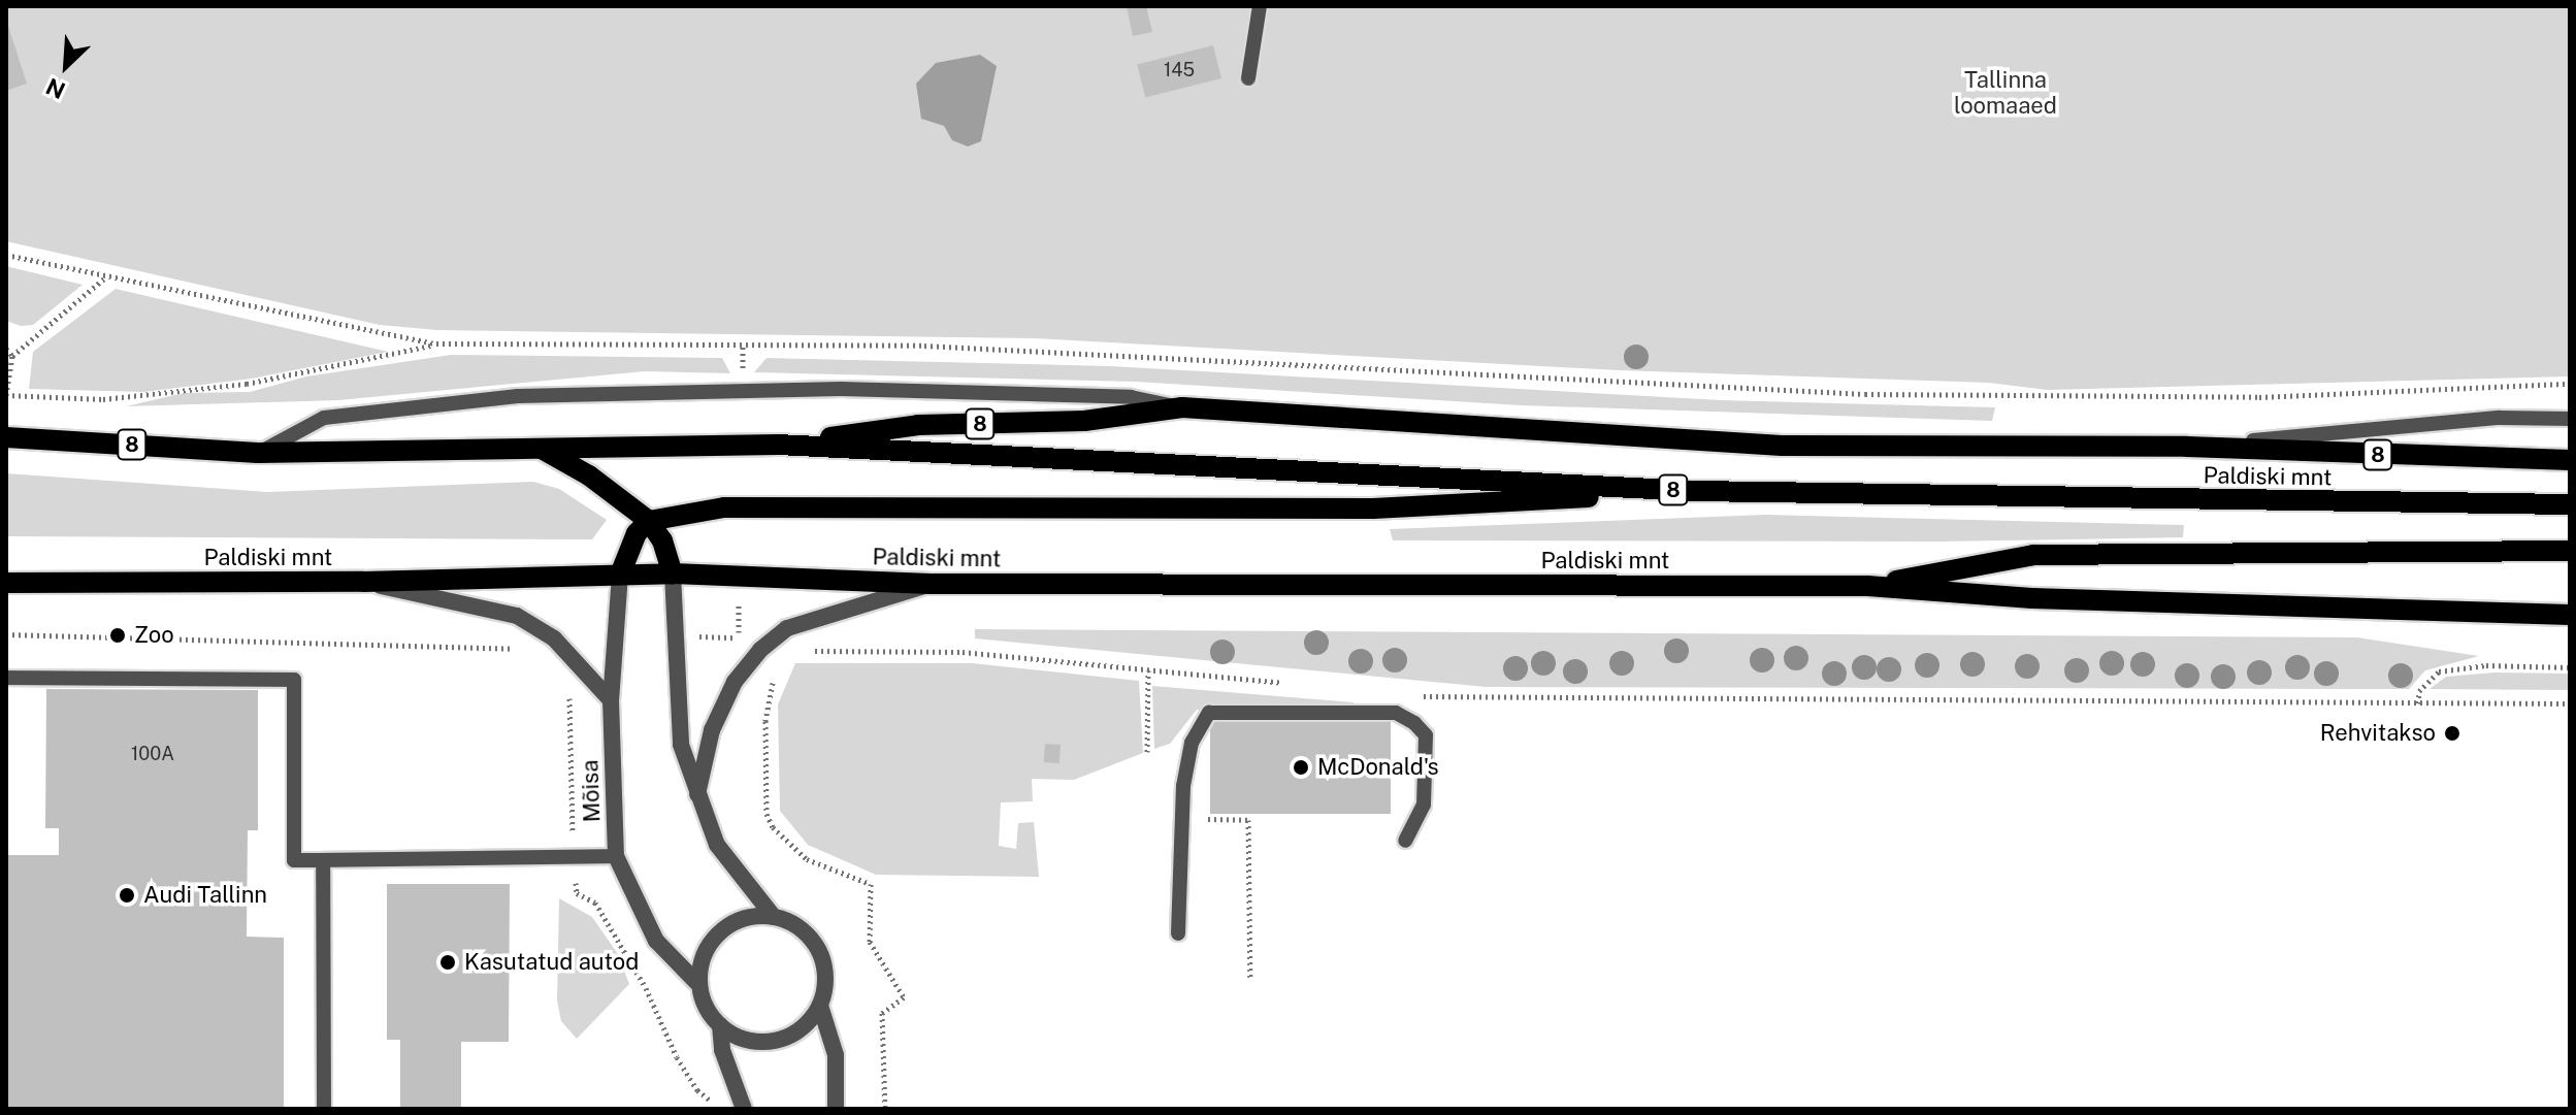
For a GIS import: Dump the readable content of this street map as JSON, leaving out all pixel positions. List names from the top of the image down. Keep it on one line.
{"streets":{"main road":["8","Paldiski mnt"],"street":["Mõisa"]},"crossings":[["Paldiski mnt","Mõisa"]],"parks":["Tallinna loomaaed"],"places":["Zoo","Rehvitakso","McDonald's","Audi Tallinn","Kasutatud autod"],"house_numbers":["145","100A"],"north":"bottom left"}
